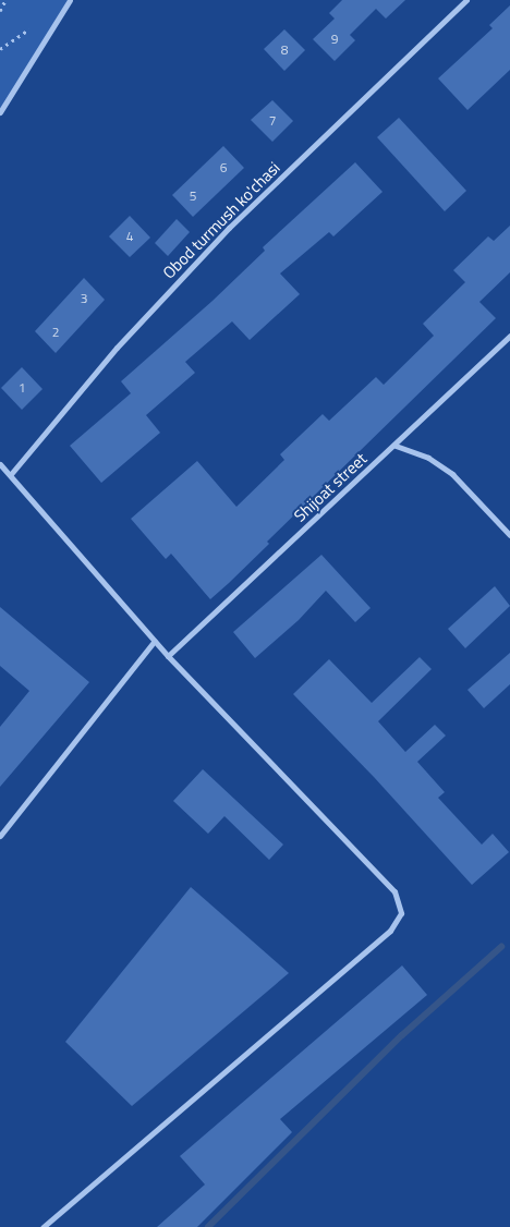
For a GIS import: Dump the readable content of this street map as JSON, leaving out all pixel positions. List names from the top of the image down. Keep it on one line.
{"streets":{"street":["Obod turmush ko'chasi","Shijoat street"]},"house_numbers":["9","8","7","6","5","4","3","2","1"]}
